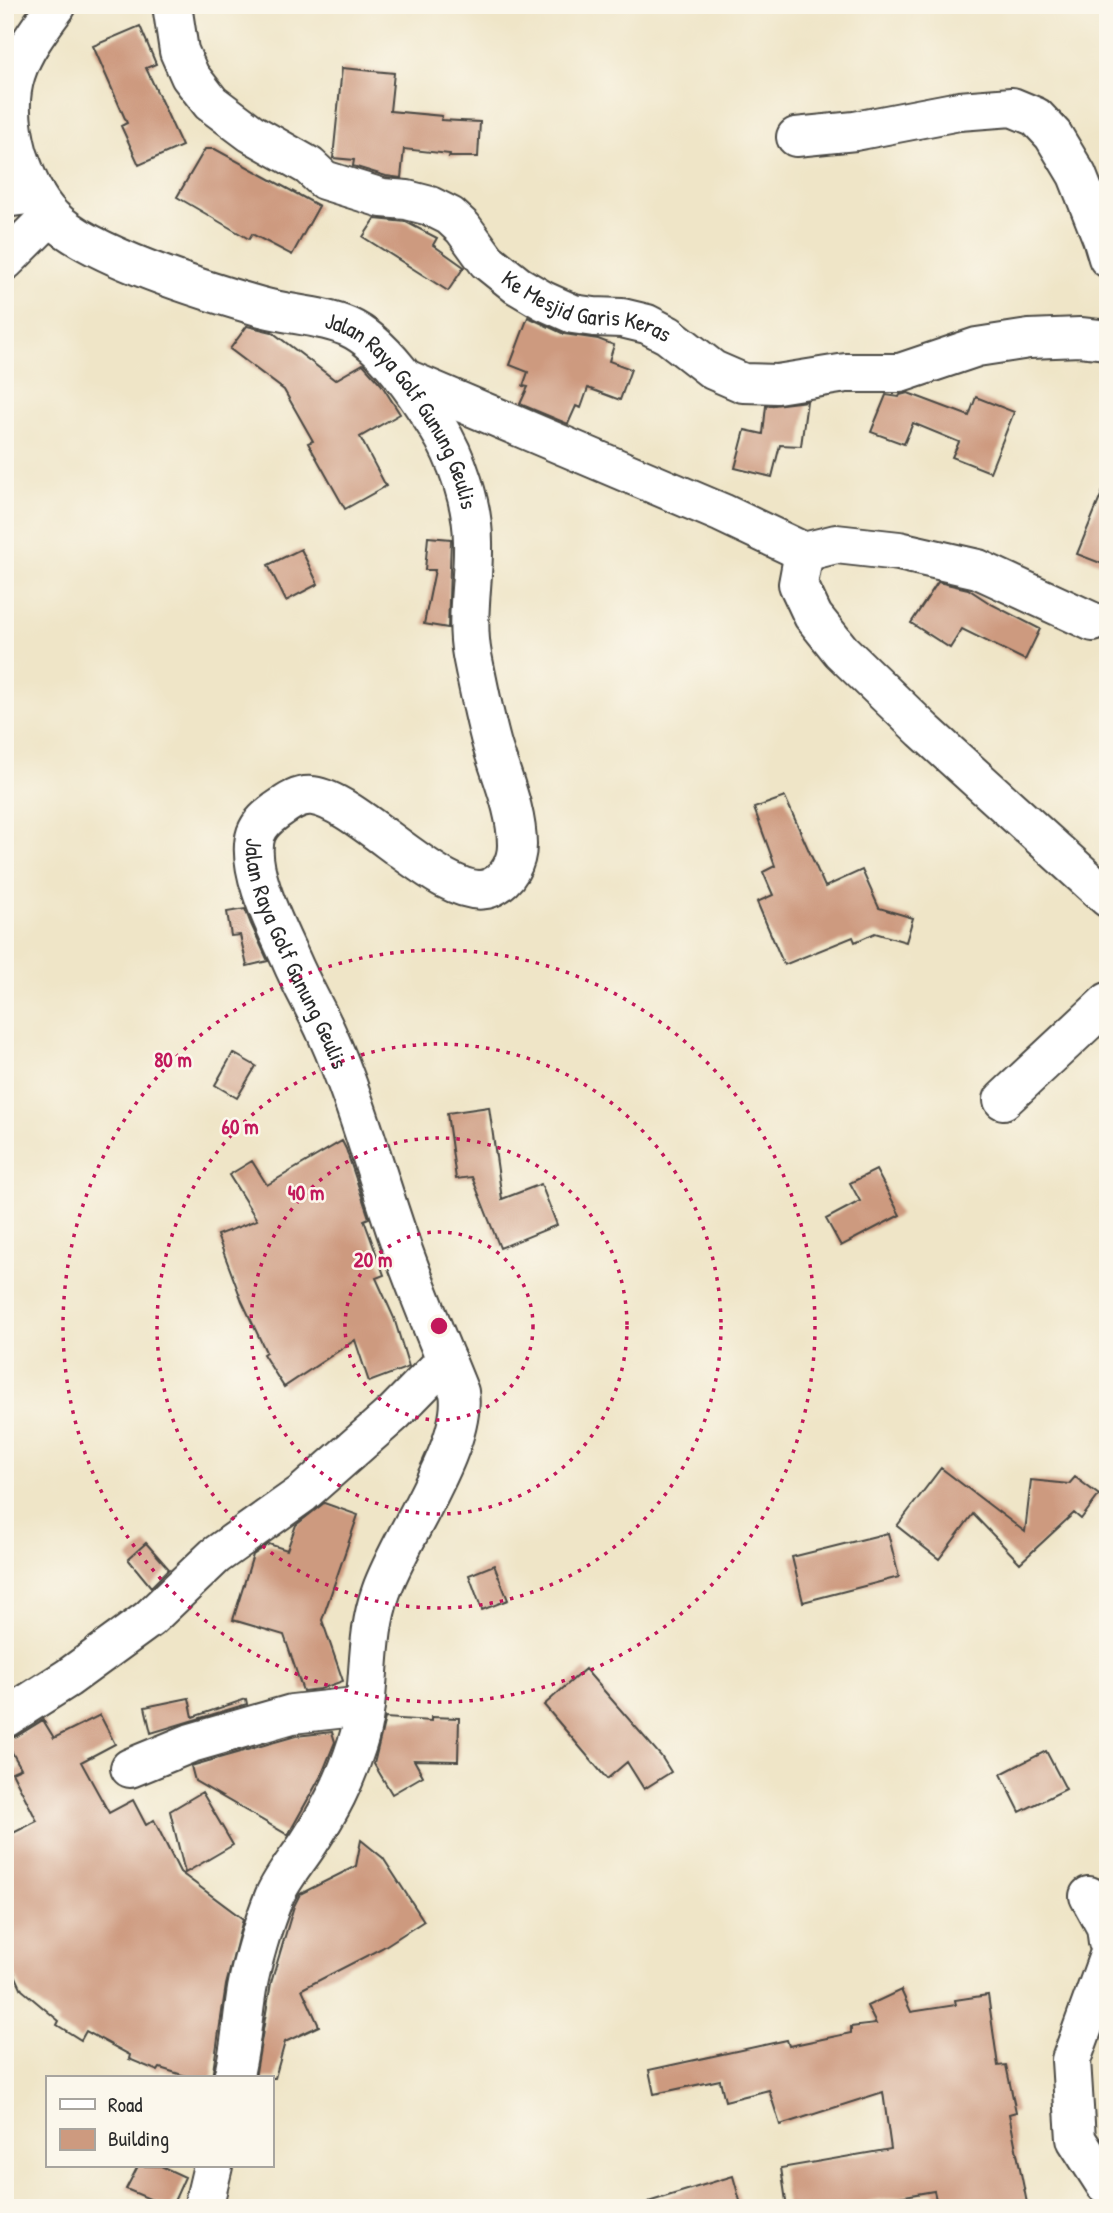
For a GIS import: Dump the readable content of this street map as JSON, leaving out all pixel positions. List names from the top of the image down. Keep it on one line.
{"streets":{"main road":["Ke Mesjid Garis Keras","Jalan Raya Golf Gunung Geulis"]},"legend":["Road","Building"],"rings":["80 m","60 m","40 m","20 m"]}
